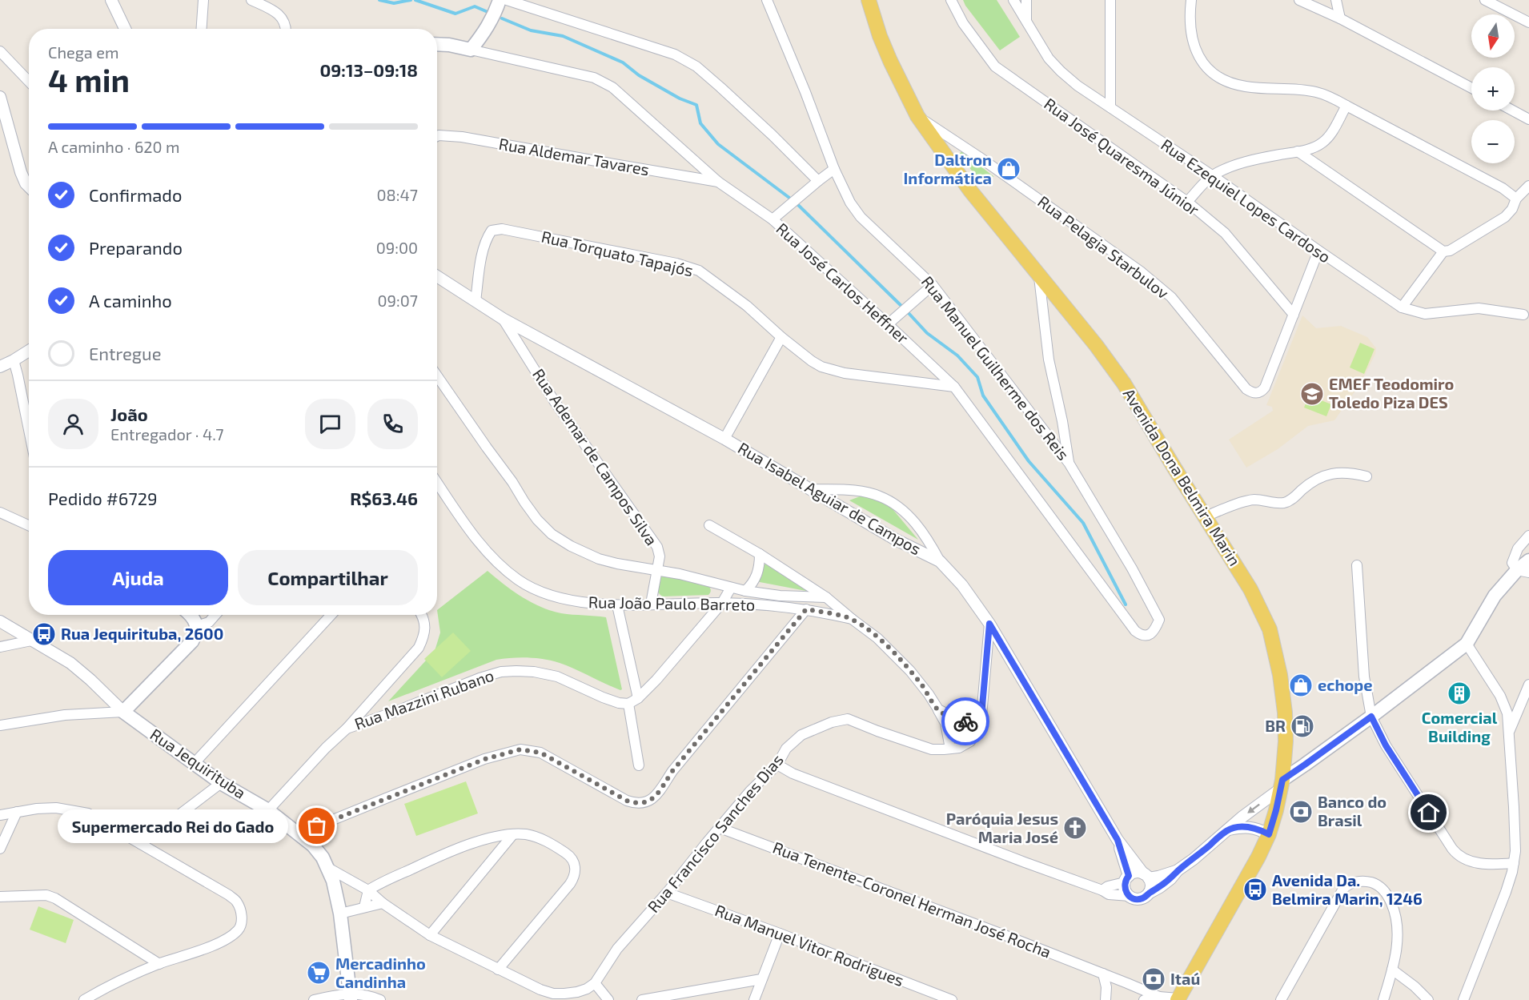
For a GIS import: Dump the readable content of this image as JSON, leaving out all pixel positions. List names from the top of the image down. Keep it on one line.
{"streets":{"main road":["Rua José Carlos Heffner","Avenida Dona Belmira Marin","Rua Jequirituba"],"street":["Rua Aldemar Tavares","Rua José Quaresma Júnior","Rua Ezequiel Lopes Cardoso","Rua Pelagia Starbulov","Rua Torquato Tapajós","Rua Manuel Guilherme dos Reis","Rua Ademar de Campos Silva","Rua Isabel Aguiar de Campos","Rua João Paulo Barreto","Rua Mazzini Rubano","Rua Francisco Sanches Dias","Rua Tenente-Coronel Herman José Rocha","Rua Manuel Vitor Rodrigues"]},"crossings":[["Rua Aldemar Tavares","Rua José Carlos Heffner"],["Rua José Quaresma Júnior","Rua Pelagia Starbulov"],["Rua Ezequiel Lopes Cardoso","Rua Pelagia Starbulov"],["Rua Pelagia Starbulov","Avenida Dona Belmira Marin"],["Rua Torquato Tapajós","Rua José Carlos Heffner"],["Rua Torquato Tapajós","Rua Isabel Aguiar de Campos"],["Rua José Carlos Heffner","Rua Manuel Guilherme dos Reis"],["Rua Ademar de Campos Silva","Rua Isabel Aguiar de Campos"],["Rua Ademar de Campos Silva","Rua João Paulo Barreto"],["Rua Isabel Aguiar de Campos","Rua Francisco Sanches Dias"],["Rua Francisco Sanches Dias","Rua Tenente-Coronel Herman José Rocha"],["Rua Francisco Sanches Dias","Rua Manuel Vitor Rodrigues"]],"places":{"shop":["Daltron Informática","echope"],"school or university":["EMEF Teodomiro Toledo Piza DES"],"bus stop":["Rua Jequirituba, 2600","Avenida Da. Belmira Marin, 1246"],"building":["Comercial Building"],"fuel station":["BR"],"bank":["Banco do Brasil","Itaú"],"other":["Supermercado Rei do Gado"],"church":["Paróquia Jesus Maria José"],"supermarket":["Mercadinho Candinha"]},"north":"bottom","page":{"map_buttons":["+","−"],"heading":["4 min","Chega em","09:13–09:18"],"panel":["João","Entregador · 4.7","Pedido #6729","R$63.46"],"bar":"A caminho · 620 m","list":[["Confirmado","08:47"],["Preparando","09:00"],["A caminho","09:07"],"Entregue"],"buttons":["Ajuda","Compartilhar"],"bubble":"Supermercado Rei do Gado"}}
